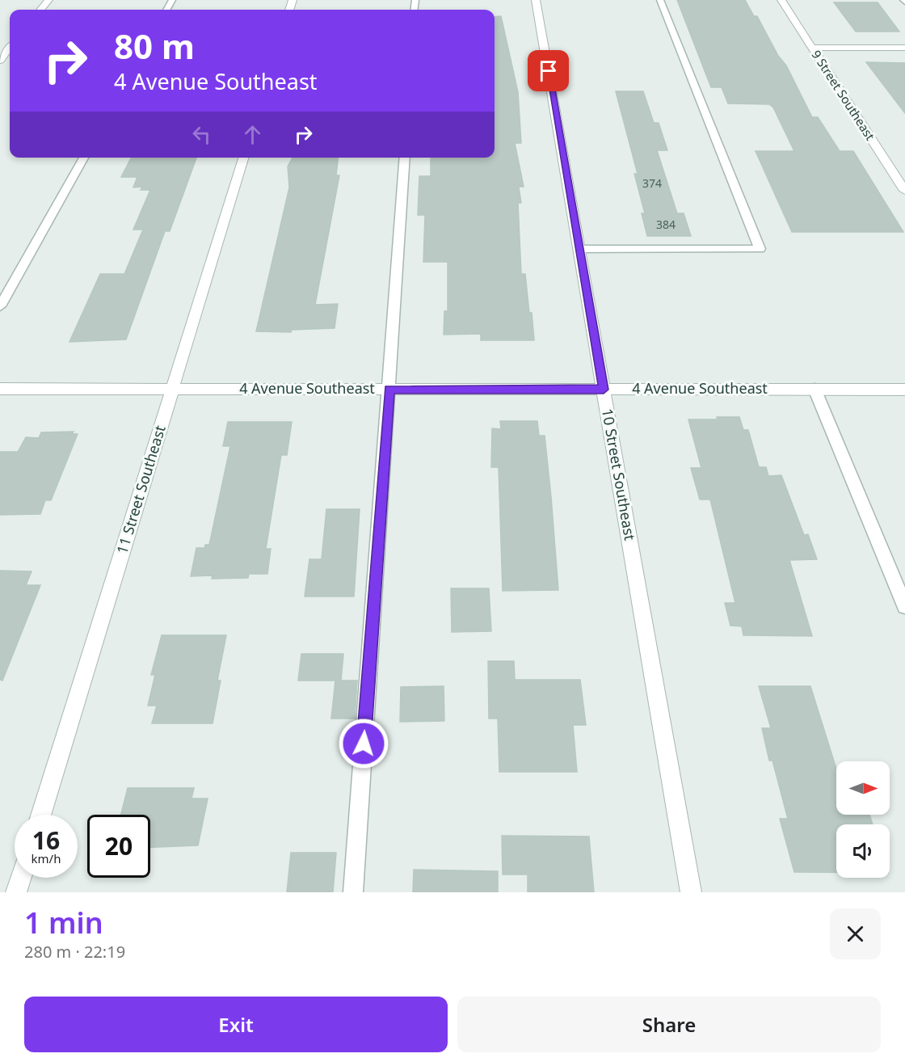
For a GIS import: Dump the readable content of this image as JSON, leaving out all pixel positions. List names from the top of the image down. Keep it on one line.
{"streets":{"street":["9 Street Southeast","4 Avenue Southeast","10 Street Southeast","11 Street Southeast"]},"crossings":[["4 Avenue Southeast","10 Street Southeast"],["4 Avenue Southeast","11 Street Southeast"]],"house_numbers":["374","384"],"north":"right","page":{"turn":["80 m","4 Avenue Southeast"],"speed":"16 km/h","limit":"20","heading":["1 min","280 m · 22:19"],"buttons":["Exit","Share"]}}
